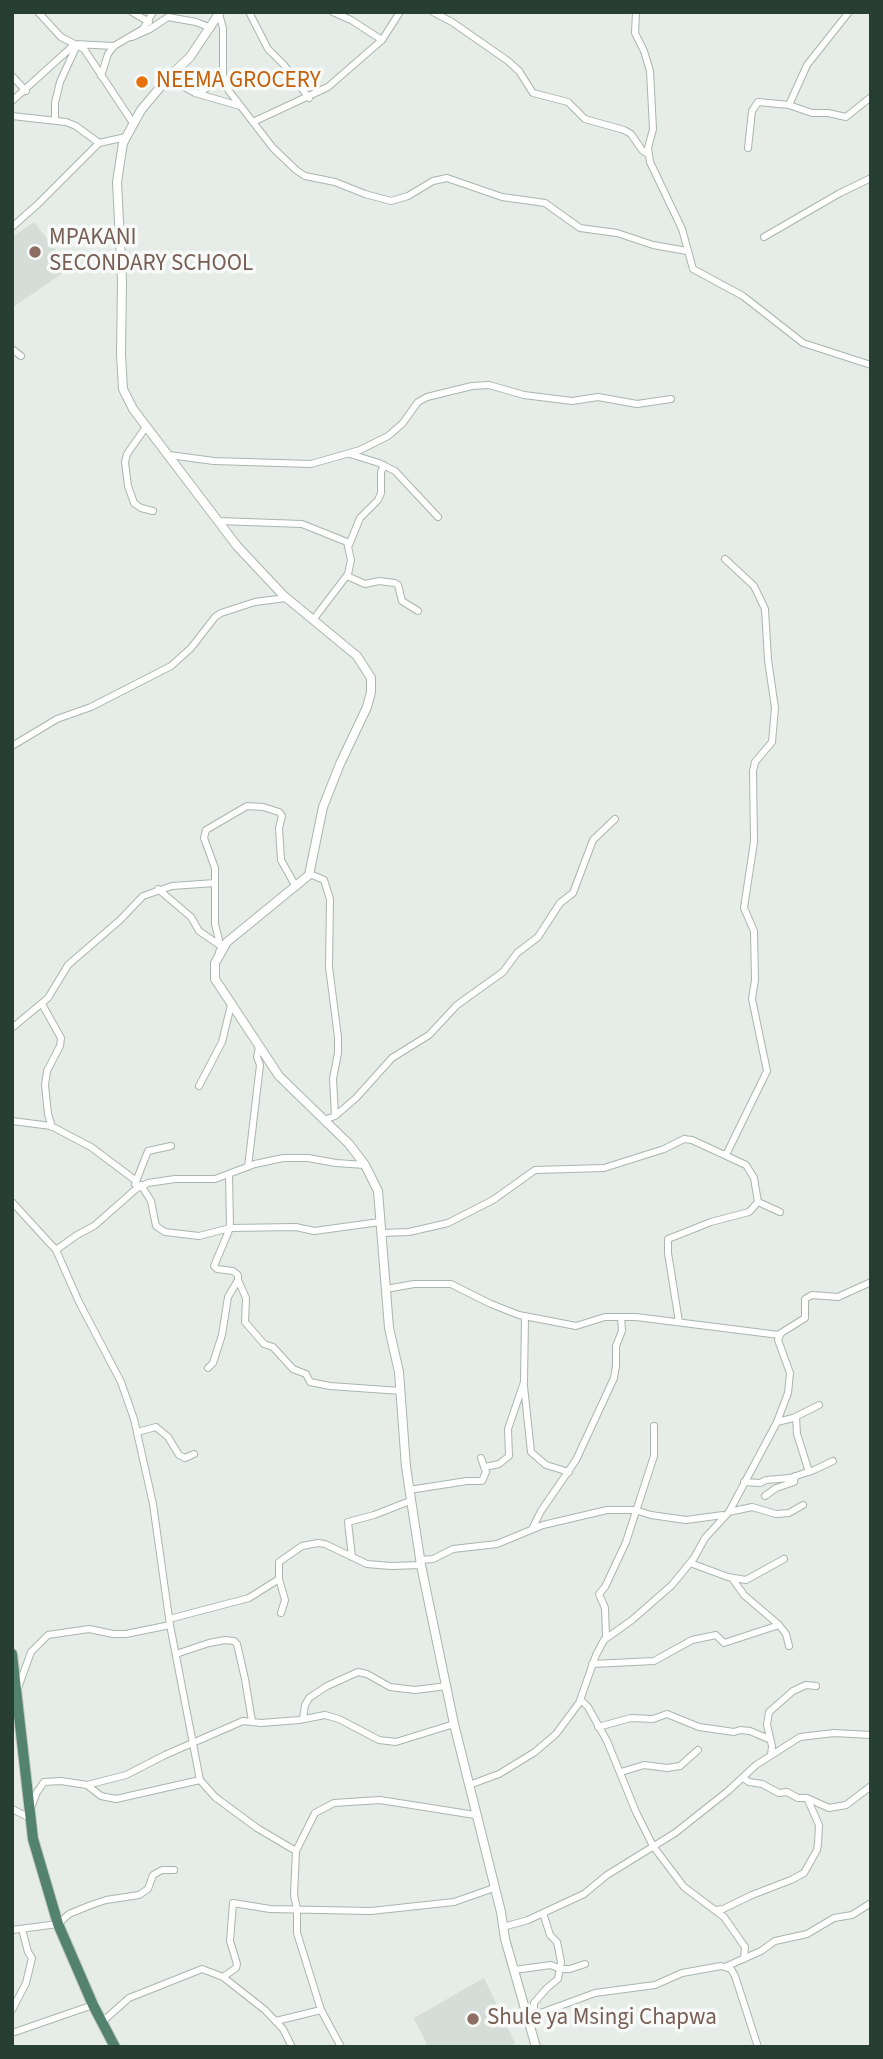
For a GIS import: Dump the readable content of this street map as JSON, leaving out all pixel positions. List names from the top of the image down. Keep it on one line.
{"places":["NEEMA GROCERY","MPAKANI SECONDARY SCHOOL","Shule ya Msingi Chapwa"]}
